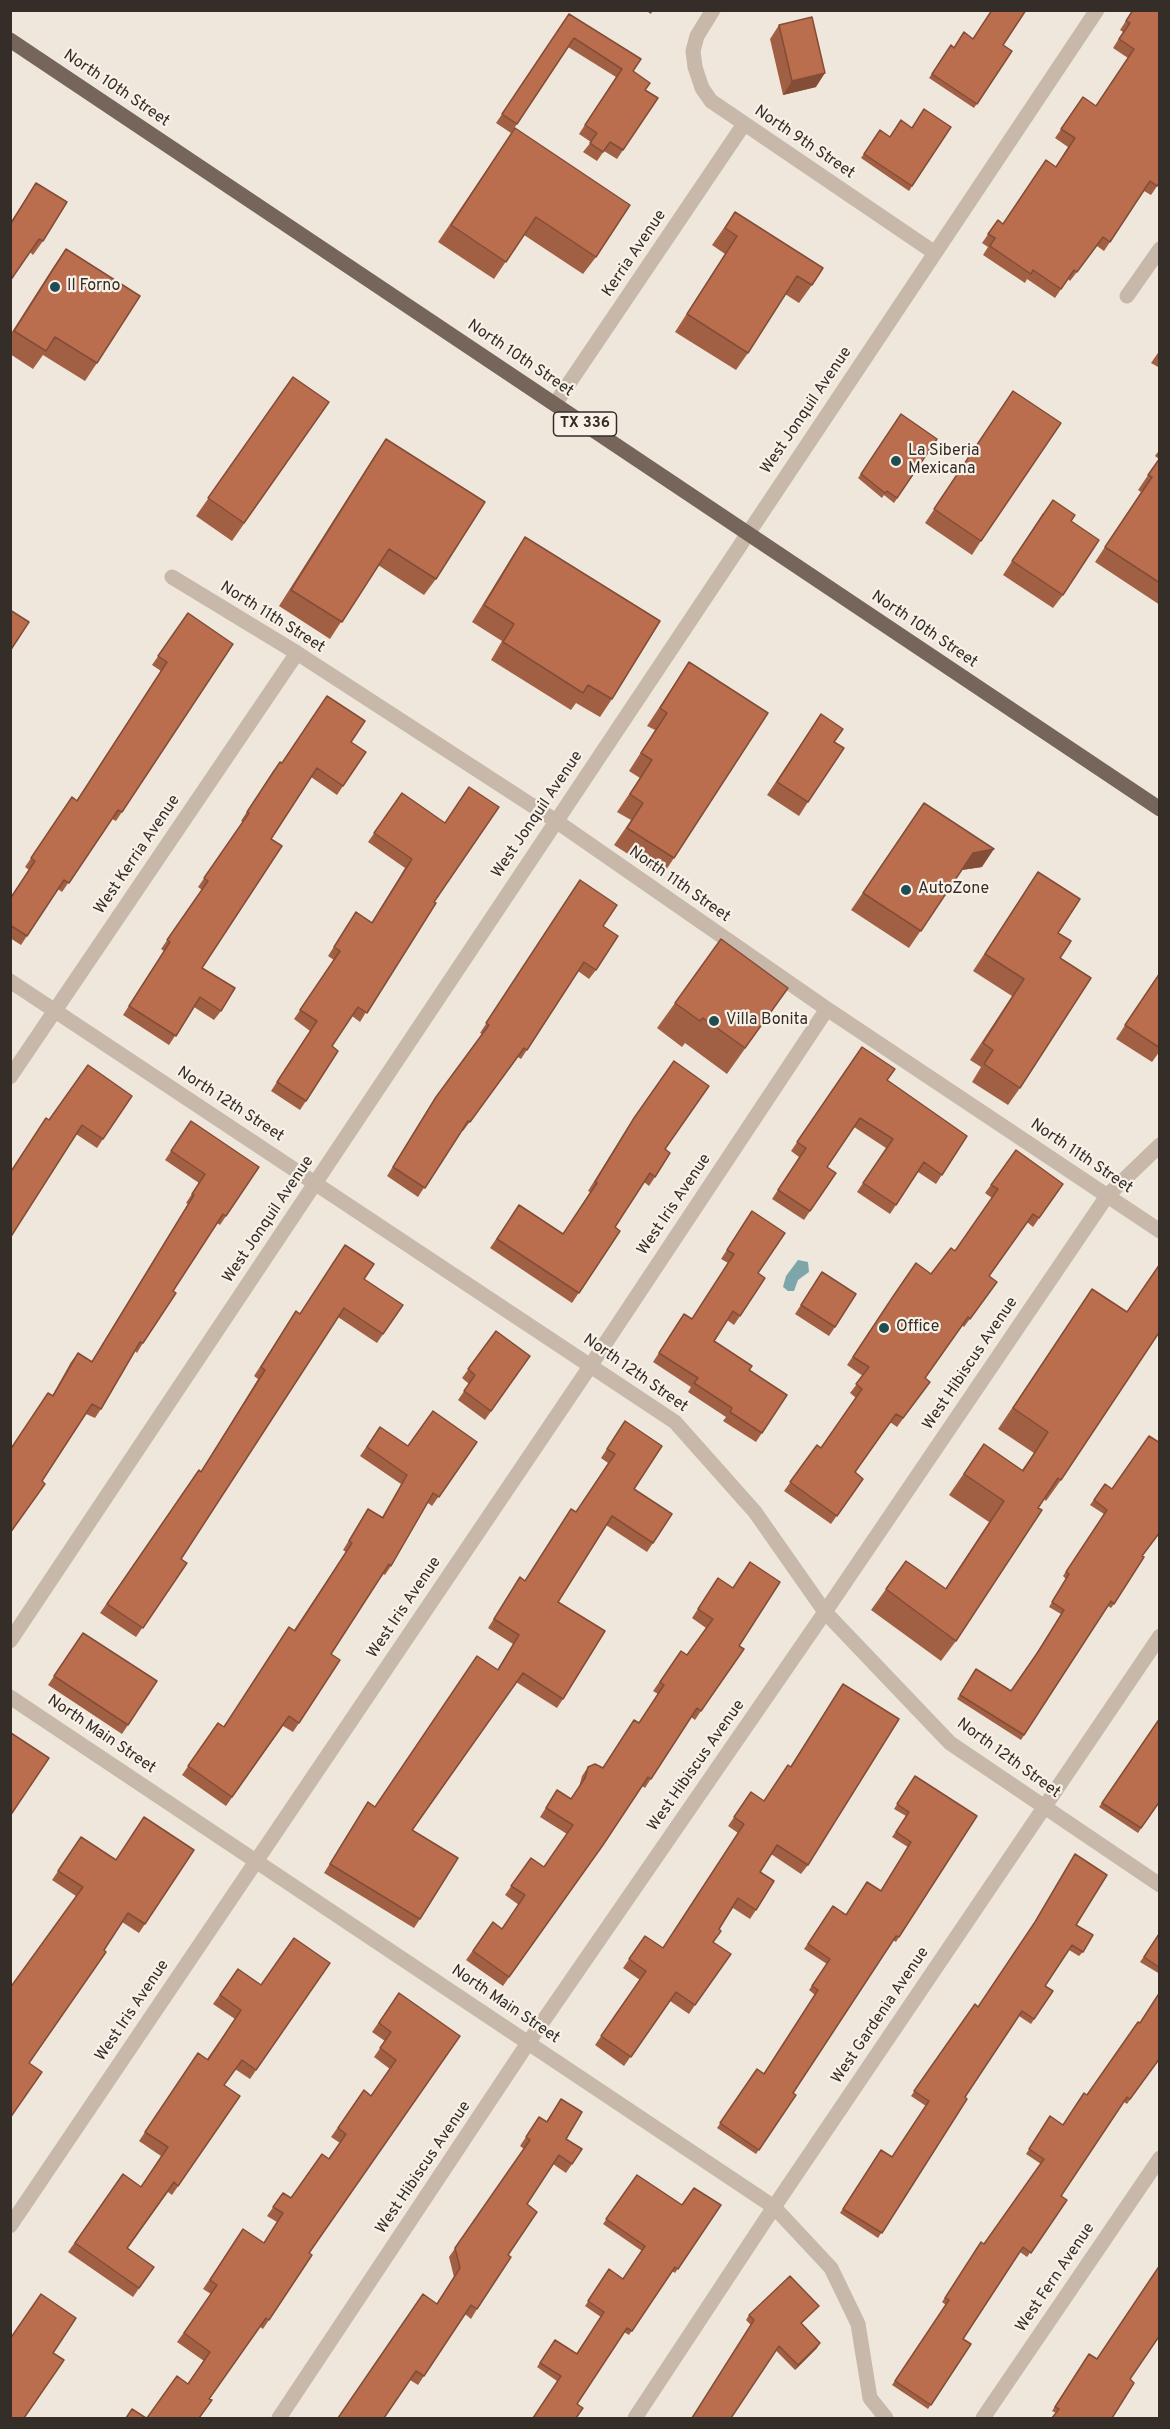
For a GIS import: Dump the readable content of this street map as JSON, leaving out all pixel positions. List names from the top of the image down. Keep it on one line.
{"streets":{"main road":["North 10th Street","TX 336"],"street":["North 9th Street","Kerria Avenue","West Jonquil Avenue","North 11th Street","West Kerria Avenue","North 12th Street","West Iris Avenue","West Hibiscus Avenue","North Main Street","West Gardenia Avenue","West Fern Avenue"]},"crossings":[["North 10th Street","Kerria Avenue"],["North 10th Street","West Jonquil Avenue"],["North 9th Street","Kerria Avenue"],["North 9th Street","West Jonquil Avenue"],["West Jonquil Avenue","North 11th Street"],["West Jonquil Avenue","North 12th Street"],["North 11th Street","West Kerria Avenue"],["North 11th Street","West Iris Avenue"],["North 11th Street","West Hibiscus Avenue"],["West Kerria Avenue","North 12th Street"],["North 12th Street","West Iris Avenue"],["North 12th Street","West Hibiscus Avenue"],["North 12th Street","West Gardenia Avenue"],["West Iris Avenue","North Main Street"],["West Hibiscus Avenue","North Main Street"],["North Main Street","West Gardenia Avenue"]],"places":["Il Forno","La Siberia Mexicana","AutoZone","Villa Bonita","Office"]}
